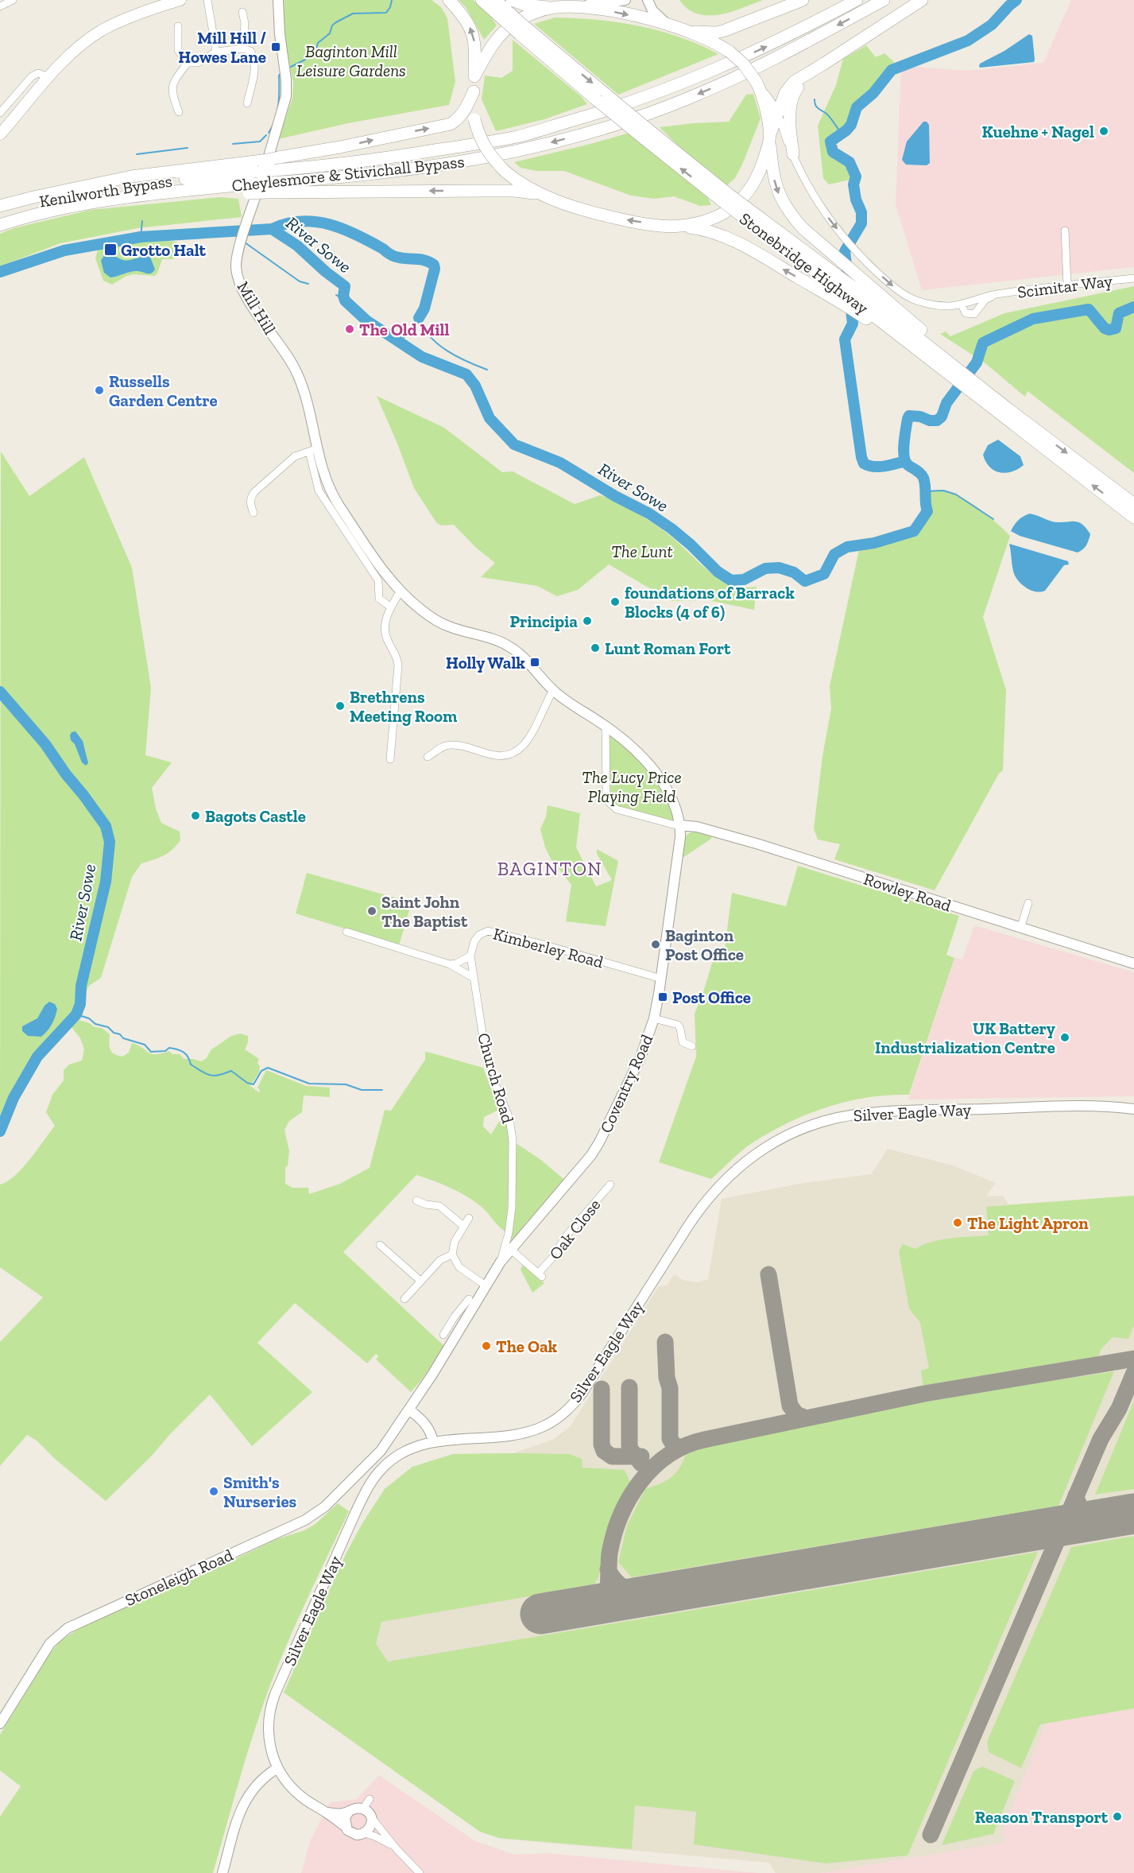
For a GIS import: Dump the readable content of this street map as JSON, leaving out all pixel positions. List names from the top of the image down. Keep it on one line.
{"streets":{"highway":["Cheylesmore & Stivichall Bypass","Kenilworth Bypass","Stonebridge Highway"],"street":["Scimitar Way","Mill Hill","Rowley Road","Kimberley Road","Church Road","Coventry Road","Silver Eagle Way","Oak Close","Stoneleigh Road"]},"crossings":[["Cheylesmore & Stivichall Bypass","Kenilworth Bypass"],["Mill Hill","Coventry Road"],["Rowley Road","Coventry Road"],["Kimberley Road","Church Road"],["Kimberley Road","Coventry Road"],["Church Road","Coventry Road"],["Coventry Road","Oak Close"],["Coventry Road","Stoneleigh Road"]],"one_way":["Scimitar Way"],"districts":["BAGINTON"],"water":["River Sowe"],"parks":["Baginton Mill Leisure Gardens","The Lunt","The Lucy Price Playing Field"],"places":{"transit":["Mill Hill / Howes Lane","Grotto Halt","Holly Walk","Post Office"],"other":["Kuehne + Nagel","The Old Mill","Russells Garden Centre","foundations of Barrack Blocks (4 of 6)","Principia","Lunt Roman Fort","Brethrens Meeting Room","Bagots Castle","Saint John The Baptist","Baginton Post Office","UK Battery Industrialization Centre","The Light Apron","The Oak","Smith's Nurseries","Reason Transport"]}}
